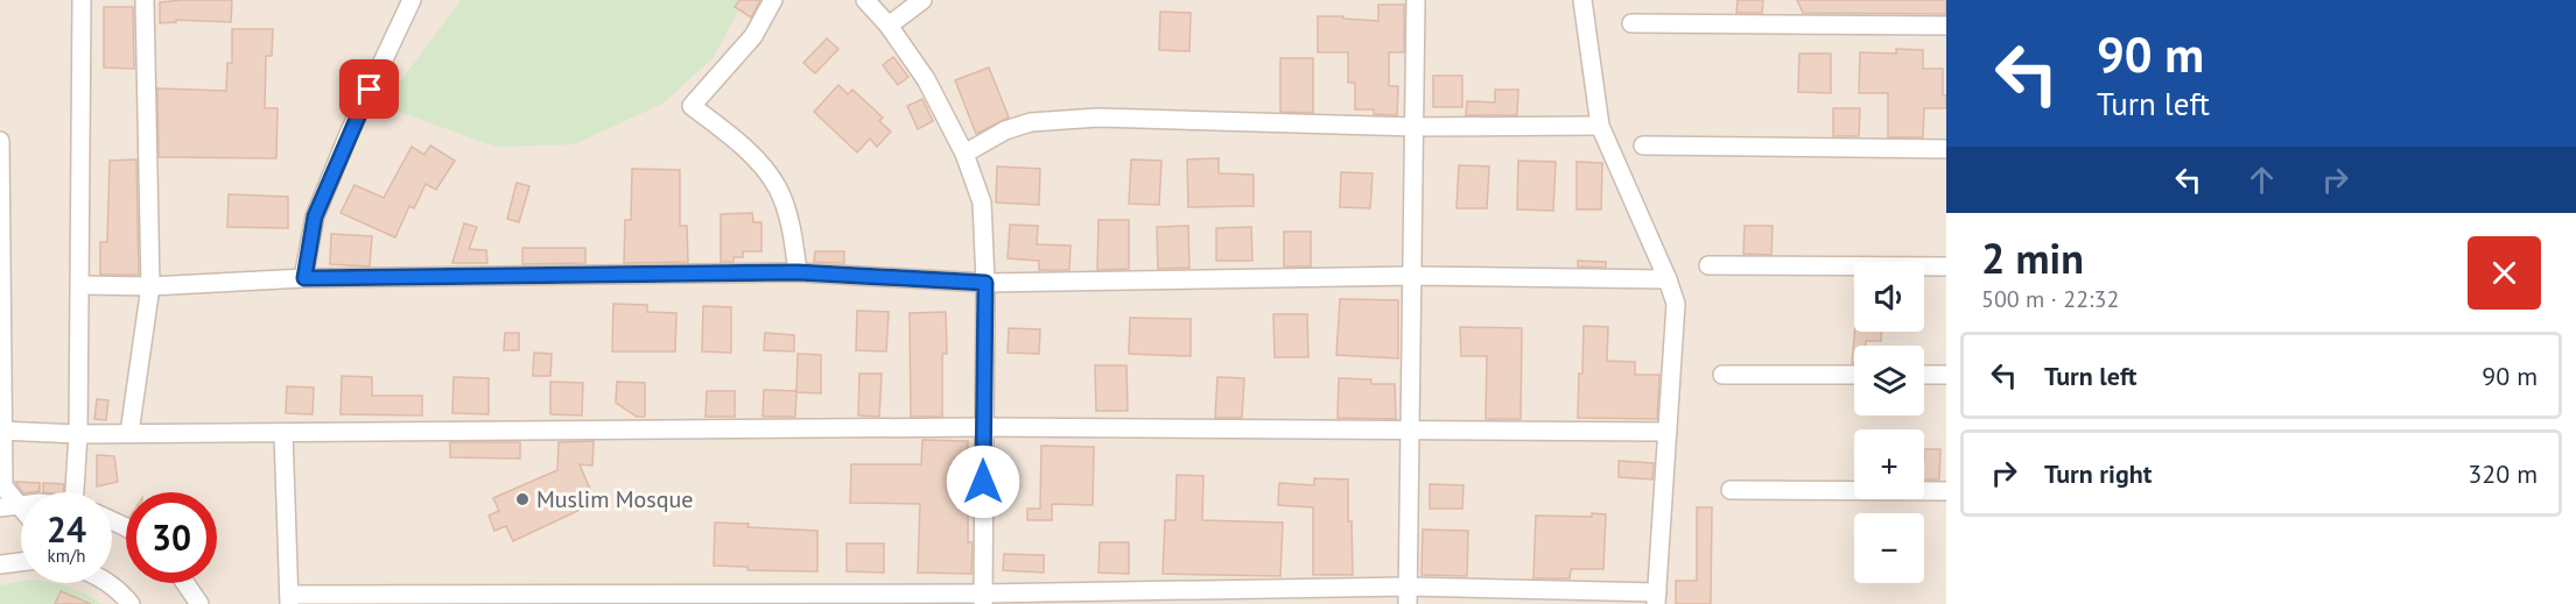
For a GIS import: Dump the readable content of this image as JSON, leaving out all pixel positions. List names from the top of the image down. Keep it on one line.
{"places":["Muslim Mosque"],"page":{"turn":["90 m","Turn left"],"heading":["2 min","500 m · 22:32"],"map_buttons":["+","−"],"list":[{"name":"Turn left","value":"90 m"},{"name":"Turn right","value":"320 m"}],"speed":"24 km/h","limit":"30"}}
